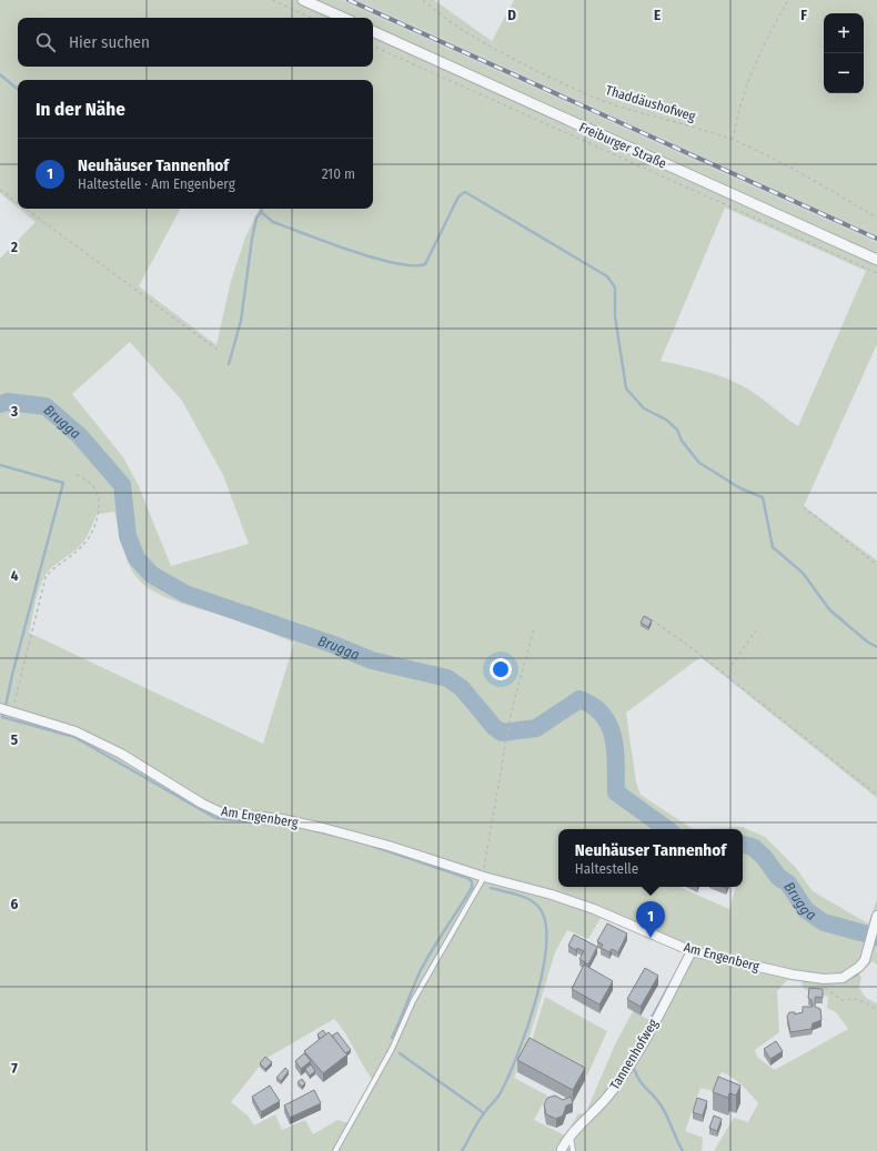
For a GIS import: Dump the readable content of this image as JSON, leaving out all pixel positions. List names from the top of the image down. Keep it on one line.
{"streets":{"street":["Freiburger Straße","Am Engenberg","Tannenhofweg"],"path":["Thaddäushofweg"]},"crossings":[["Am Engenberg","Tannenhofweg"]],"water":["Brugga"],"page":{"map_buttons":["+","−"],"search":"Hier suchen","heading":"In der Nähe","list":[{"mark":"1","name":"Neuhäuser Tannenhof","note":"Haltestelle · Am Engenberg","value":"210 m"}],"popup":["Neuhäuser Tannenhof","Haltestelle"],"pins":"1"},"grid":{"columns":["D","E","F"],"rows":["2","3","4","5","6","7"]}}
